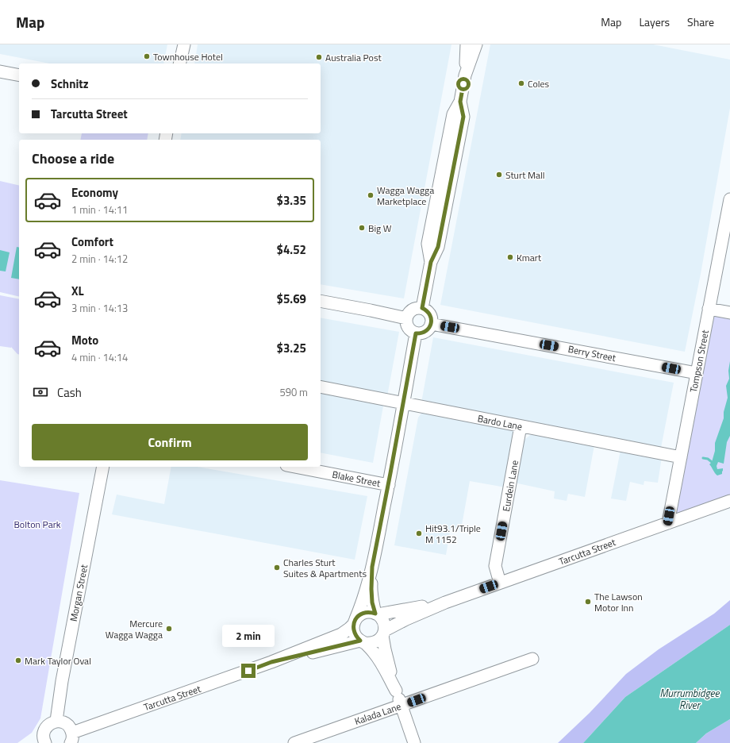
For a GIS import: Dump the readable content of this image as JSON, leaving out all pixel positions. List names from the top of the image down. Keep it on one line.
{"streets":{"street":["Berry Street","Tompson Street","Bardo Lane","Blake Street","Eurdein Lane","Tarcutta Street","Morgan Street","Kalada Lane"]},"crossings":[["Berry Street","Tompson Street"],["Tompson Street","Bardo Lane"],["Tompson Street","Tarcutta Street"],["Bardo Lane","Eurdein Lane"],["Eurdein Lane","Tarcutta Street"]],"water":["Murrumbidgee River"],"parks":["Bolton Park"],"places":["Townhouse Hotel","Australia Post","Coles","Sturt Mall","Wagga Wagga Marketplace","Big W","Kmart","Hit93.1/Triple M 1152","Charles Sturt Suites & Apartments","The Lawson Motor Inn","Mercure Wagga Wagga","Mark Taylor Oval"],"page":{"header":"Map","nav":["Map","Layers","Share"],"banner":["Schnitz","Tarcutta Street"],"heading":"Choose a ride","list":[{"name":"Economy","note":"1 min · 14:11","value":"$3.35"},{"name":"Comfort","note":"2 min · 14:12","value":"$4.52"},{"name":"XL","note":"3 min · 14:13","value":"$5.69"},{"name":"Moto","note":"4 min · 14:14","value":"$3.25"}],"pay":["Cash","590 m"],"buttons":"Confirm","bubble":"2 min"}}
